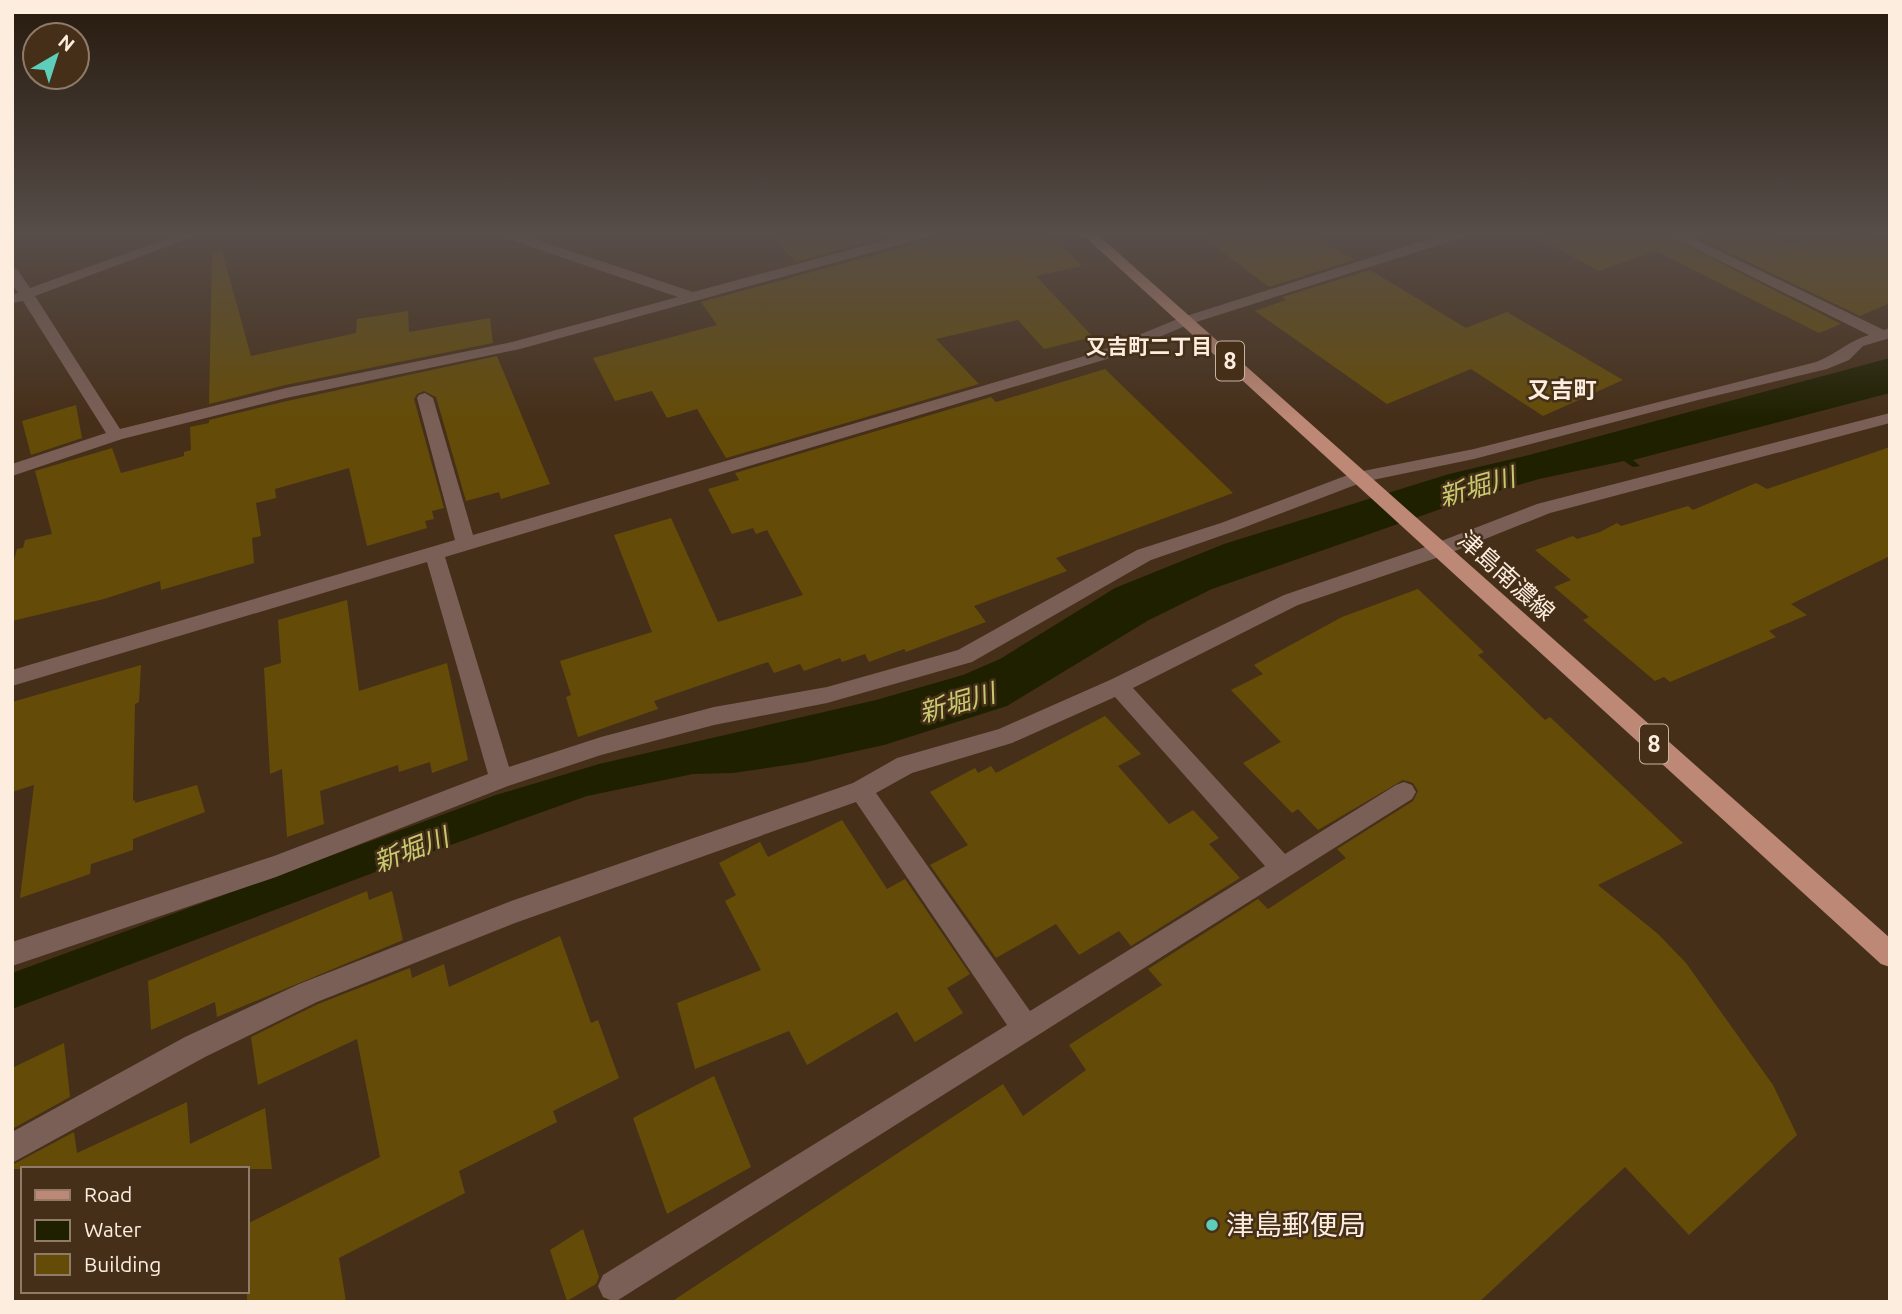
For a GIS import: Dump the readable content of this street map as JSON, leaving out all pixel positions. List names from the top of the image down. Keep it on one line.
{"streets":{"main road":["8","津島南濃線"]},"districts":["又吉町二丁目","又吉町"],"water":["新堀川"],"places":["津島郵便局"],"legend":["Road","Water","Building"],"north":"top right"}
